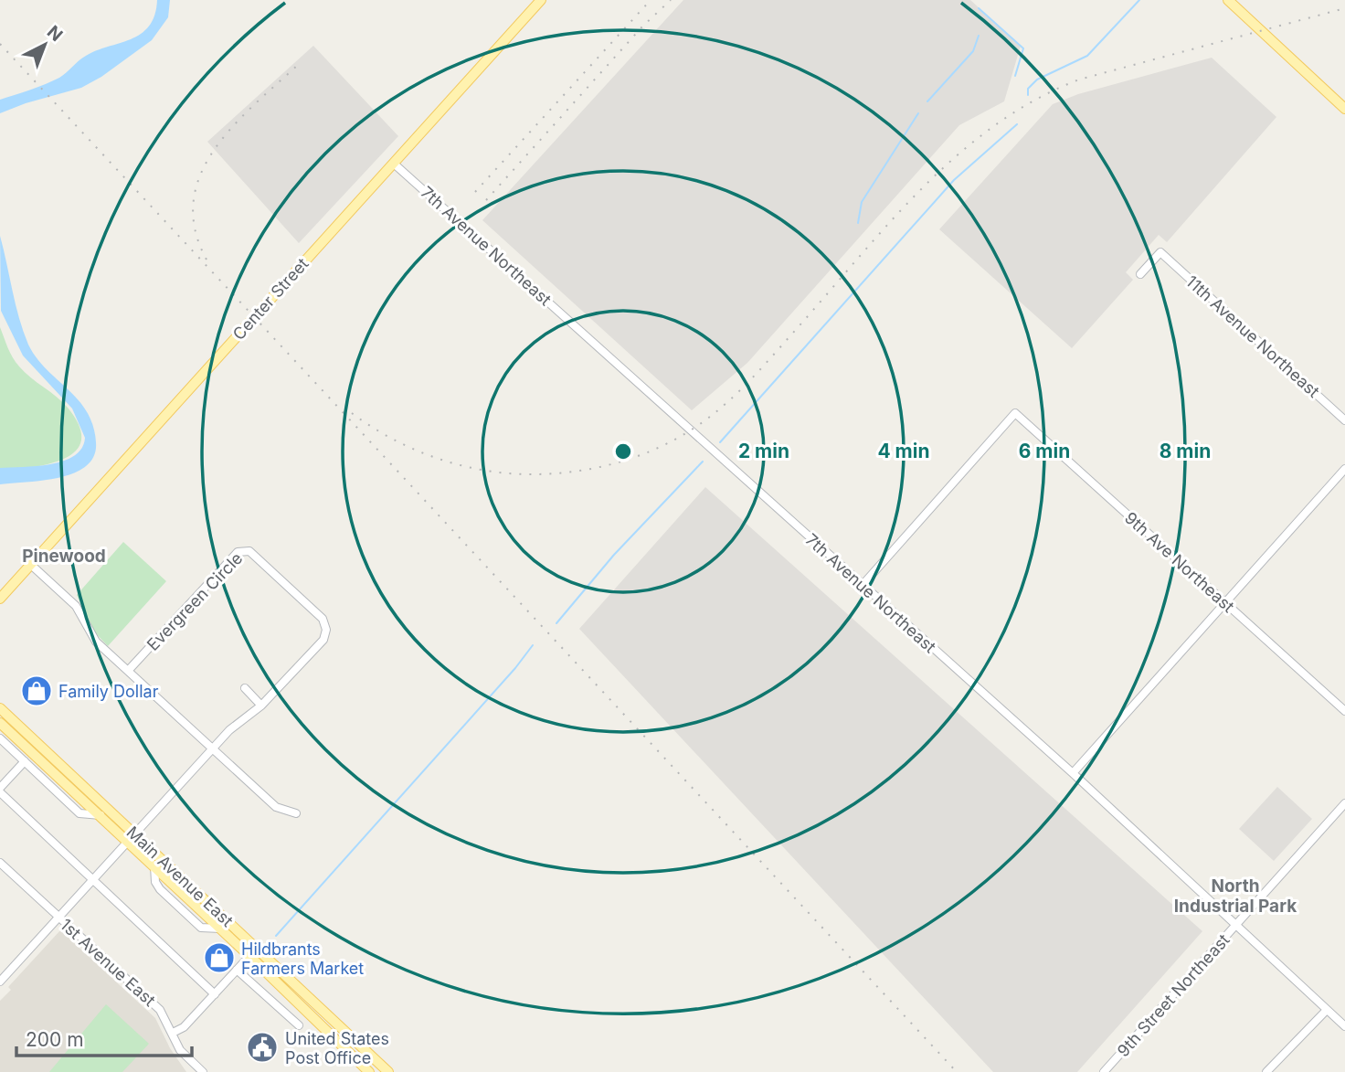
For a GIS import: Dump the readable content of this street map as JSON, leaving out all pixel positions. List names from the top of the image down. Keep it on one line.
{"streets":{"main road":["Center Street","Main Avenue East"],"street":["7th Avenue Northeast","11th Avenue Northeast","9th Ave Northeast","Evergreen Circle","1st Avenue East","9th Street Northeast"]},"crossings":[["7th Avenue Northeast","Center Street"],["7th Avenue Northeast","9th Ave Northeast"],["7th Avenue Northeast","9th Street Northeast"],["Evergreen Circle","Main Avenue East"],["Evergreen Circle","1st Avenue East"]],"districts":["Pinewood","North Industrial Park"],"places":{"shop":["Family Dollar","Hildbrants Farmers Market"],"public building":["United States Post Office"]},"scale_bar":"200 m","north":"top right","rings":["2 min","4 min","6 min","8 min"]}
